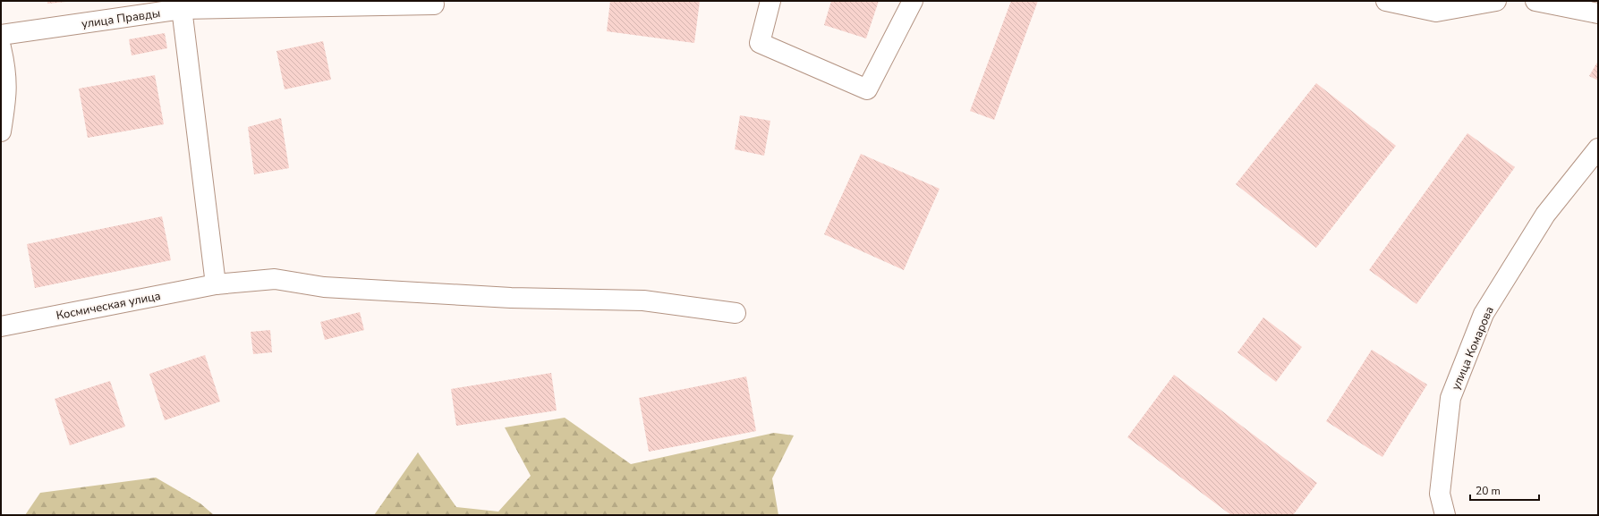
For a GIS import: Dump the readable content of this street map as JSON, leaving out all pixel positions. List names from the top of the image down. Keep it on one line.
{"streets":{"street":["улица Правды","Космическая улица","улица Комарова"]},"scale_bar":"20 m"}
